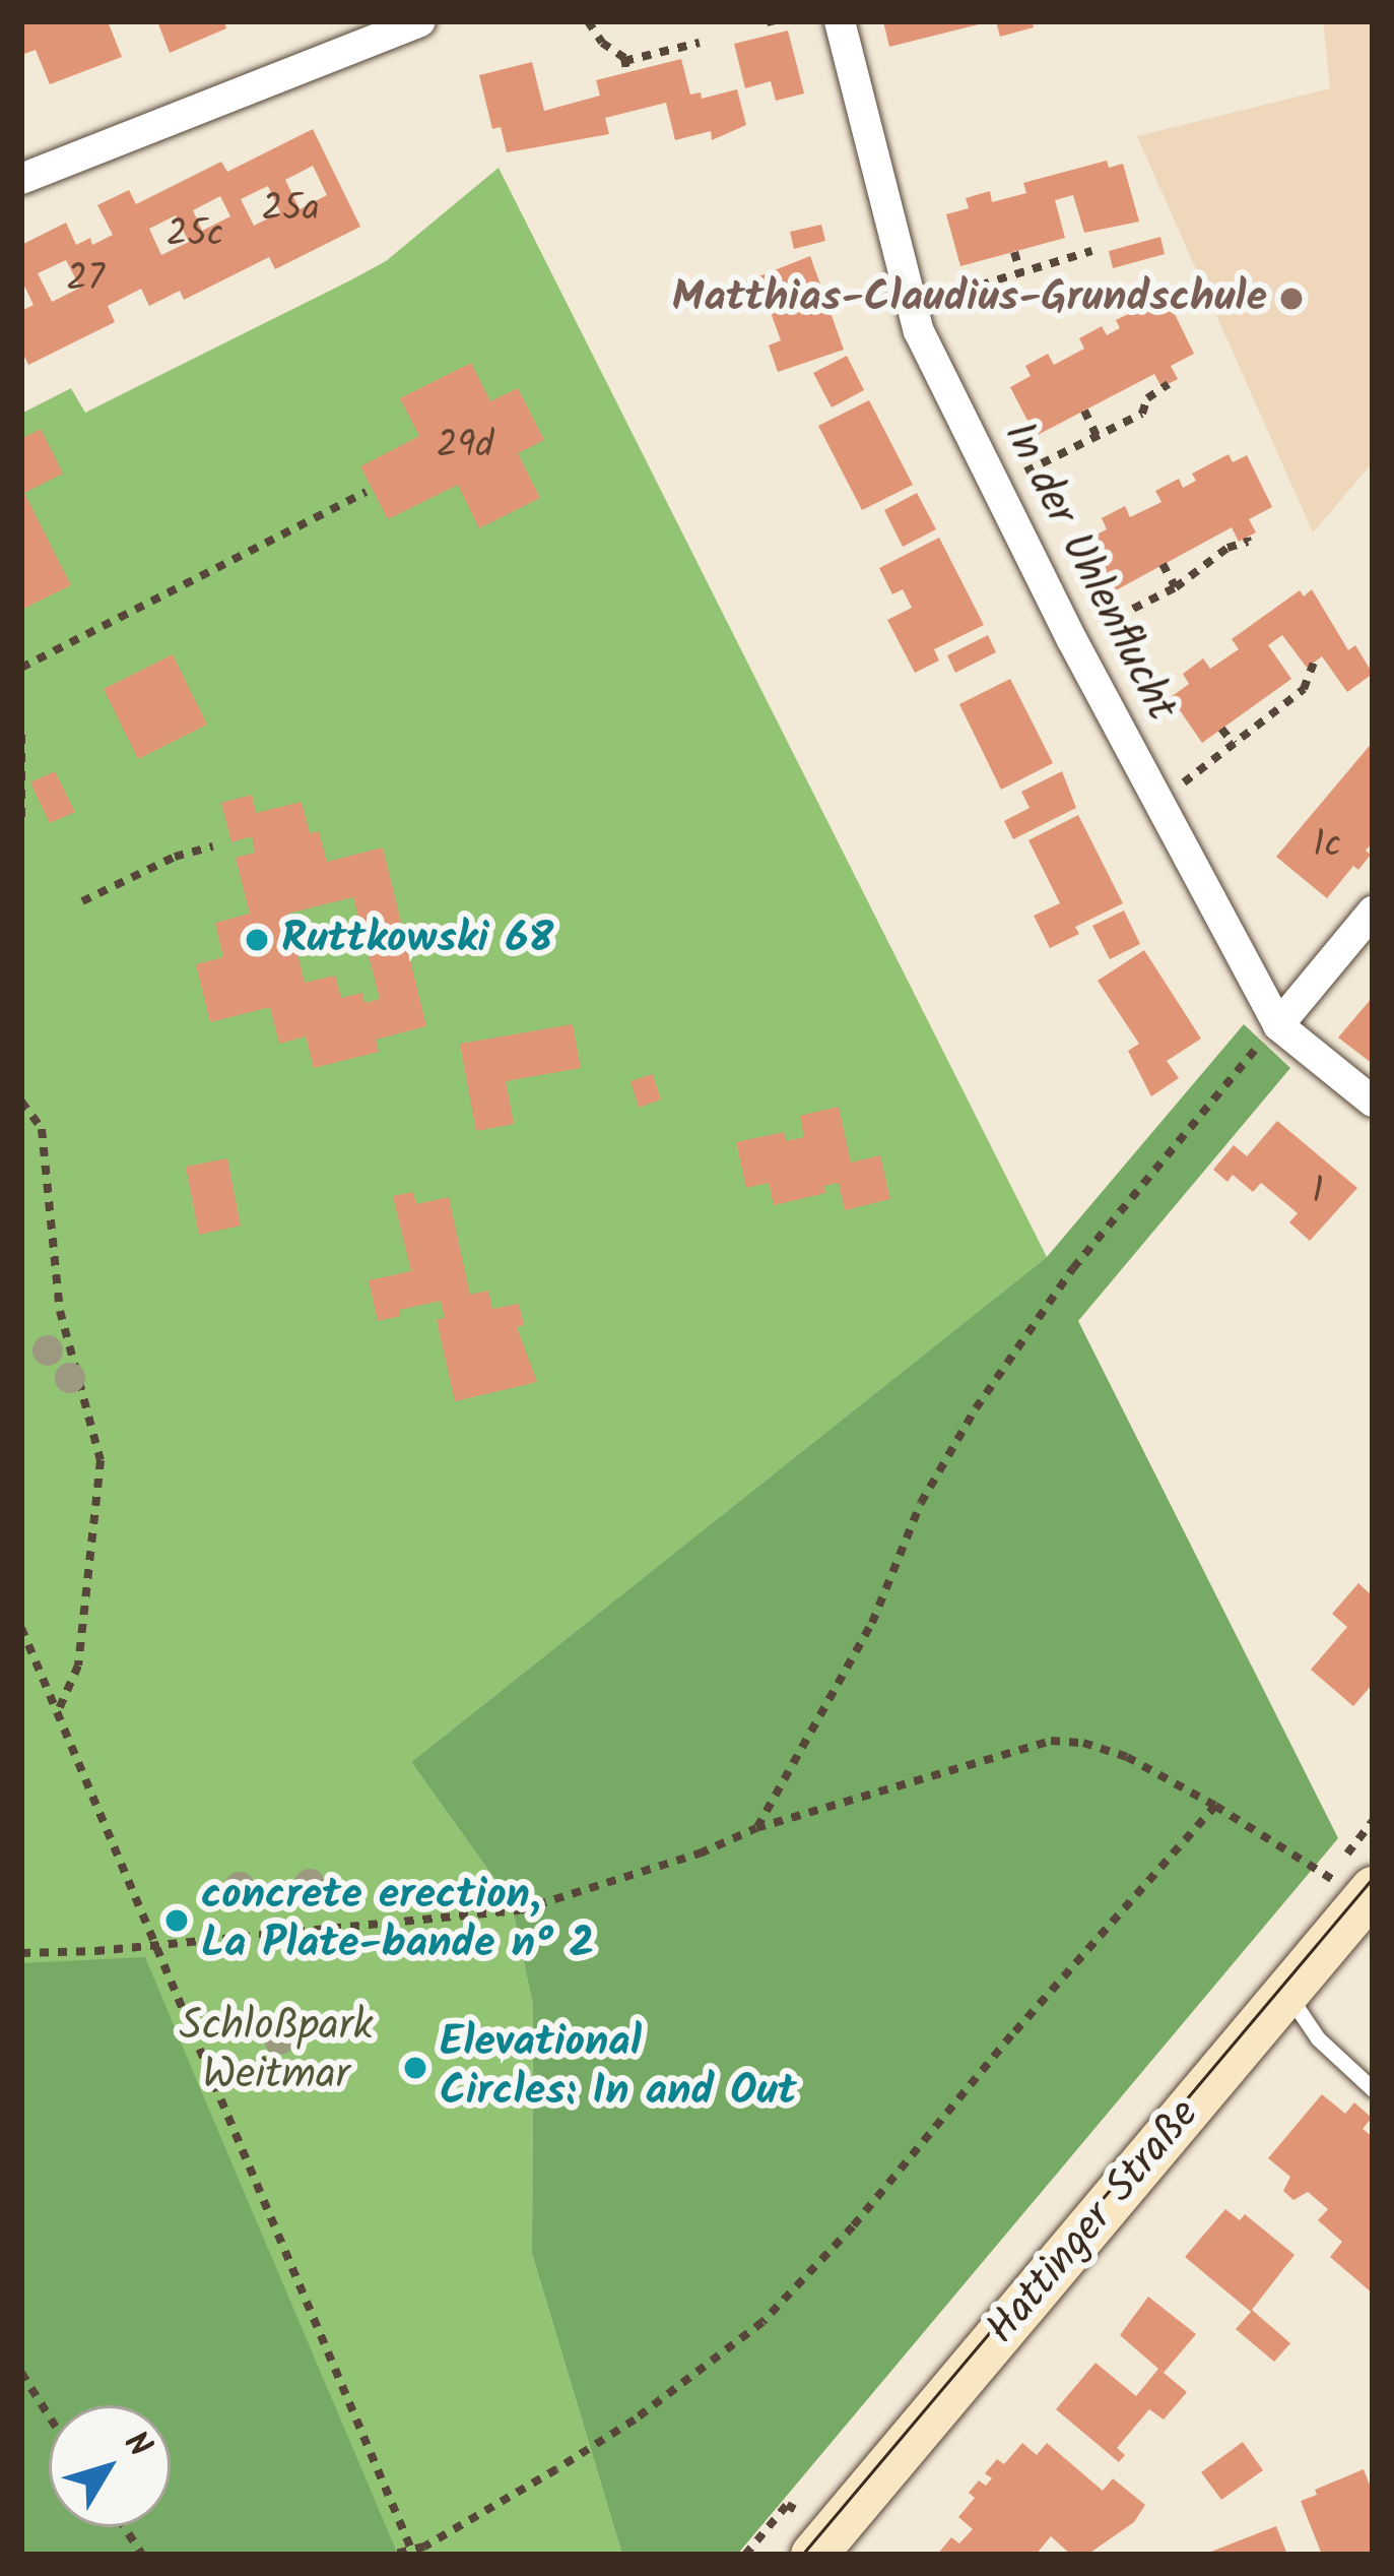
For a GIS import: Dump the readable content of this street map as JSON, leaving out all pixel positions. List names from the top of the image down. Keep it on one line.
{"streets":{"main road":["Hattinger Straße"],"street":["In der Uhlenflucht"]},"parks":["Schloßpark Weitmar"],"places":["Matthias-Claudius-Grundschule","Ruttkowski 68","concrete erection, La Plate-bande n° 2","Elevational Circles: In and Out"],"house_numbers":["25a","25c","27","29d","1c","1"],"north":"top right"}
